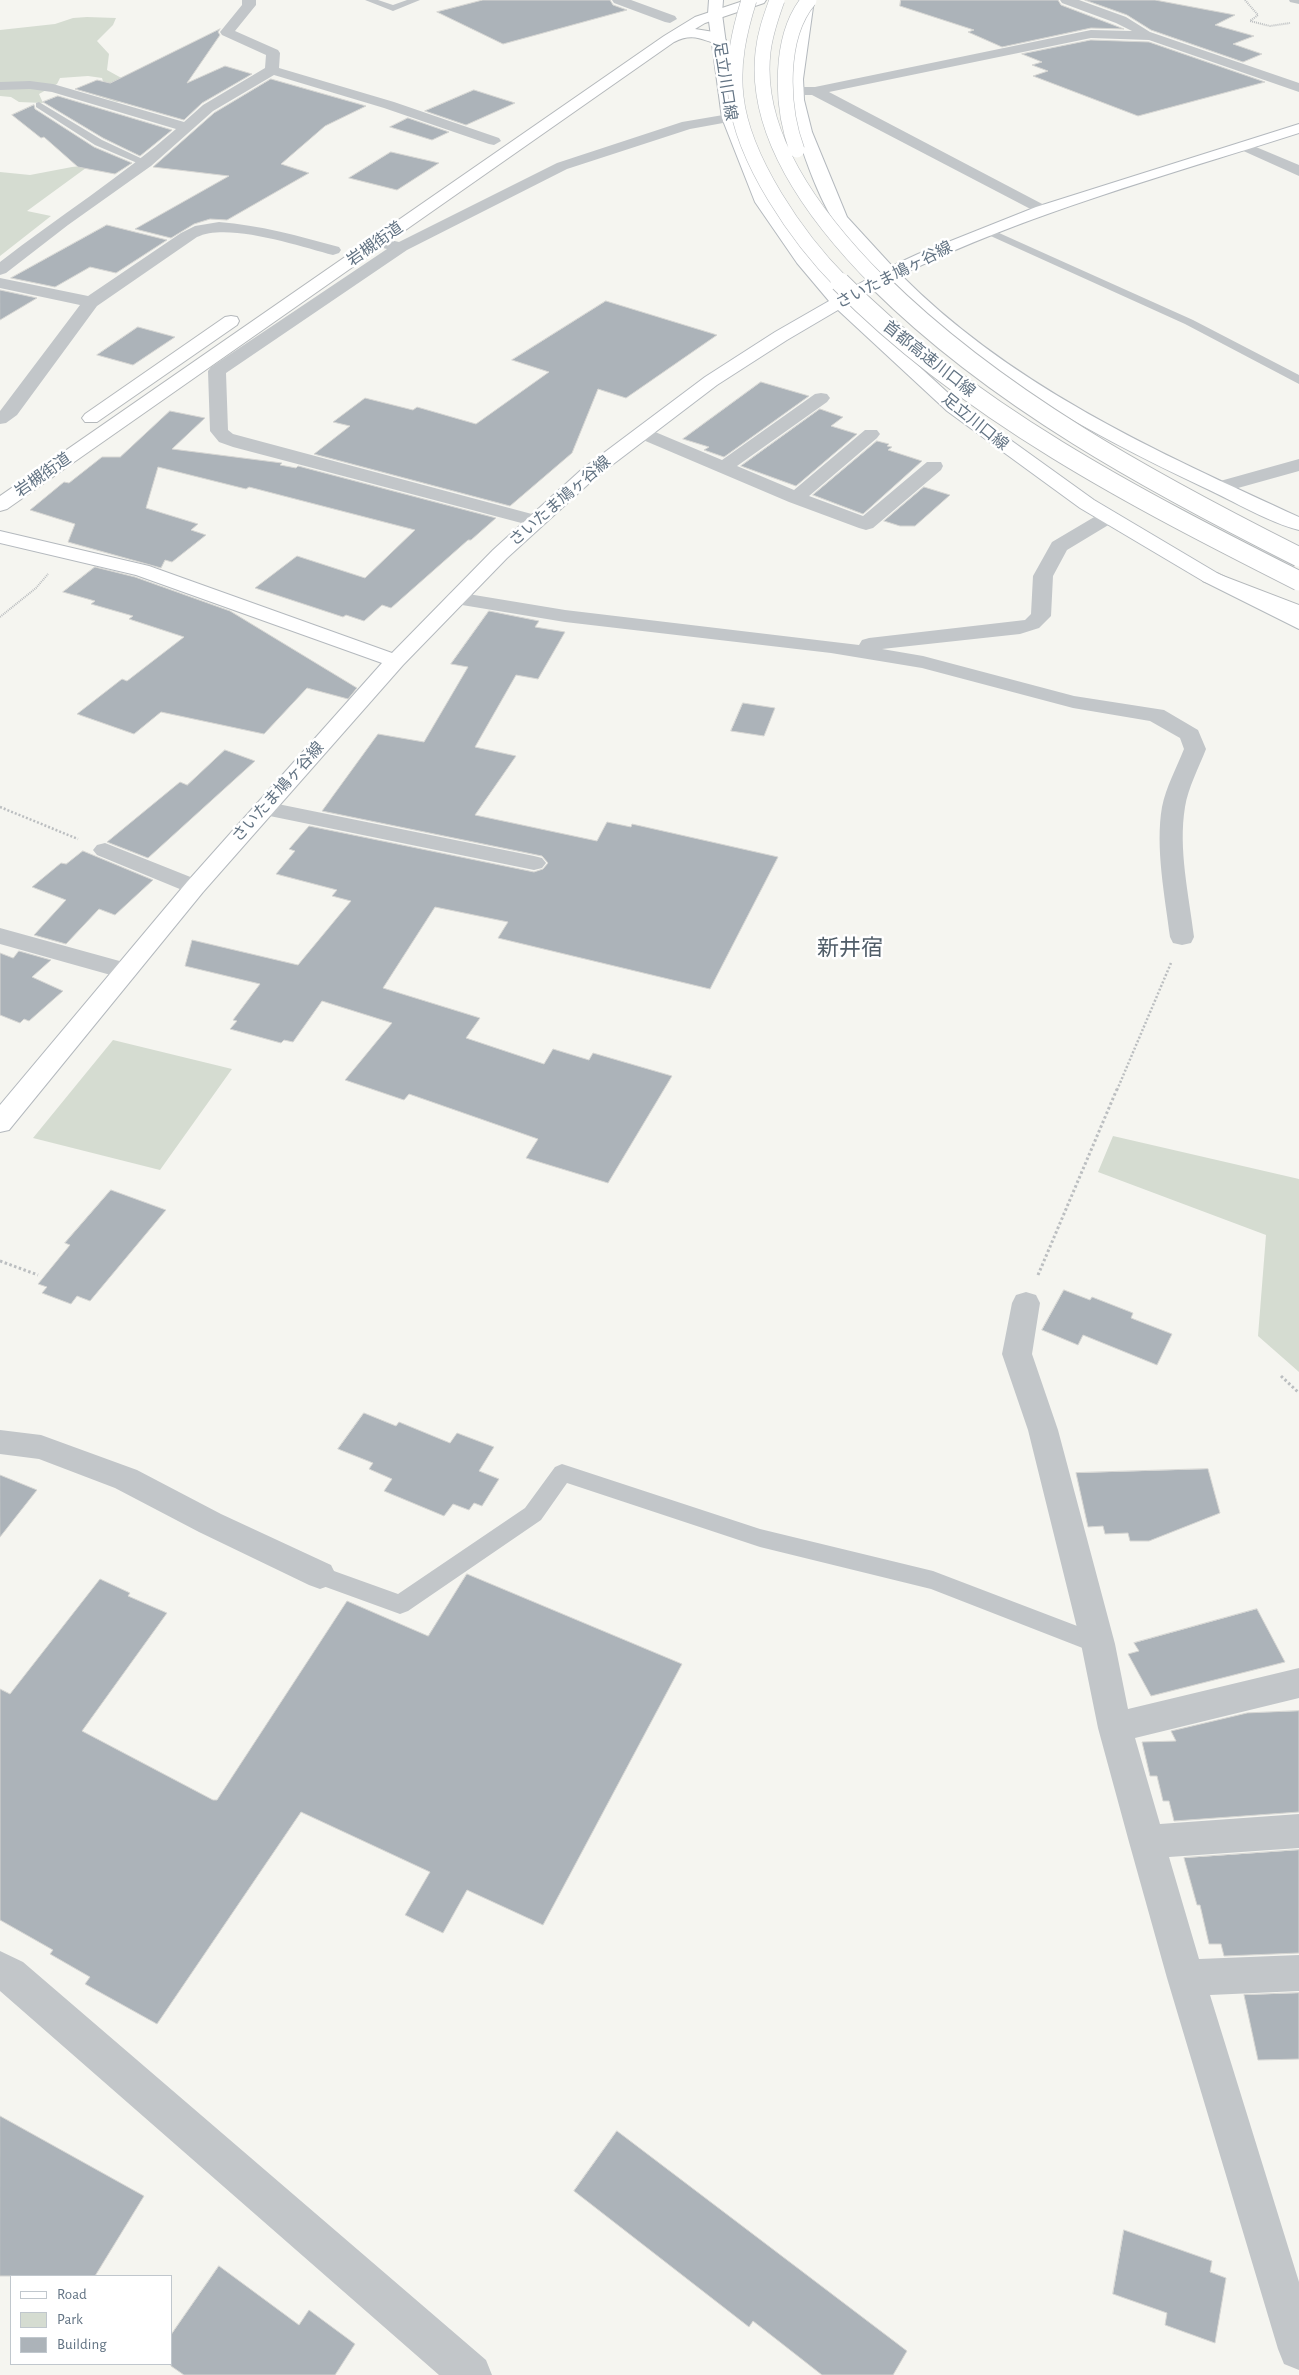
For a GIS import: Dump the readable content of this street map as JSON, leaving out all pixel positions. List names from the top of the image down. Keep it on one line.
{"streets":{"main road":["足立川口線","岩槻街道","さいたま鳩ヶ谷線","首都高速川口線"]},"crossings":[["足立川口線","岩槻街道"],["足立川口線","さいたま鳩ヶ谷線"]],"districts":["新井宿"],"legend":["Road","Park","Building"]}
